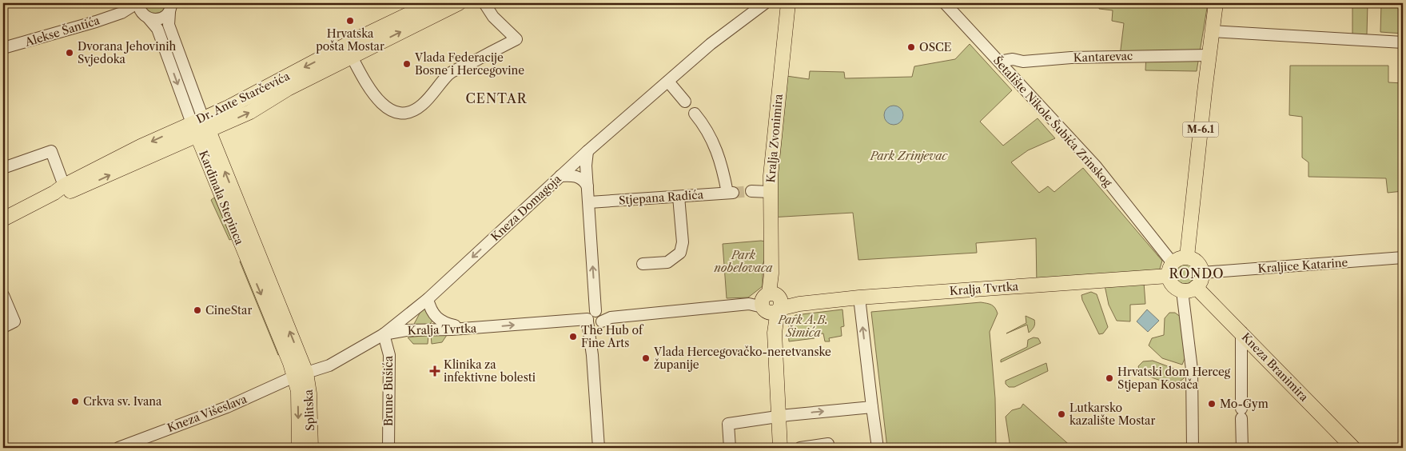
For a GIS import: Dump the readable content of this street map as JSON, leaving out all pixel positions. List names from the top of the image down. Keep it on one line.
{"streets":{"main road":["Dr. Ante Starčevića","M-6.1","Kralja Zvonimira","Kardinala Stepinca","Kralja Tvrtka","Kneza Branimira","Splitska"],"street":["Alekse Šantića","Kantarevac","Šetalište Nikole Šubića Zrinskog","Stjepana Radića","Kneza Domagoja","Kraljice Katarine","Brune Bušića","Kneza Višeslava"]},"crossings":[["Alekse Šantića","Kardinala Stepinca"],["Kantarevac","Šetalište Nikole Šubića Zrinskog"],["Kantarevac","M-6.1"],["Dr. Ante Starčevića","Kardinala Stepinca"],["Šetalište Nikole Šubića Zrinskog","M-6.1"],["Šetalište Nikole Šubića Zrinskog","Kraljice Katarine"],["Šetalište Nikole Šubića Zrinskog","Kralja Tvrtka"],["Šetalište Nikole Šubića Zrinskog","Kneza Branimira"],["M-6.1","Kraljice Katarine"],["M-6.1","Kralja Tvrtka"],["M-6.1","Kneza Branimira"],["Kralja Zvonimira","Kralja Tvrtka"],["Kardinala Stepinca","Kralja Tvrtka"],["Kardinala Stepinca","Splitska"],["Kardinala Stepinca","Kneza Višeslava"],["Kneza Domagoja","Kralja Tvrtka"],["Kneza Domagoja","Brune Bušića"],["Kraljice Katarine","Kralja Tvrtka"],["Kraljice Katarine","Kneza Branimira"],["Kralja Tvrtka","Kneza Branimira"],["Kralja Tvrtka","Brune Bušića"],["Kralja Tvrtka","Splitska"],["Kralja Tvrtka","Kneza Višeslava"],["Splitska","Kneza Višeslava"]],"one_way":["Kneza Domagoja"],"districts":["CENTAR","RONDO"],"parks":["Park Zrinjevac","Park nobelovaca","Park A.B. Šimića"],"places":{"other":["Hrvatska pošta Mostar","OSCE","Dvorana Jehovinih Svjedoka","Vlada Federacije Bosne i Hercegovine","CineStar","The Hub of Fine Arts","Vlada Hercegovačko-neretvanske županije","Hrvatski dom Herceg Stjepan Kosača","Crkva sv. Ivana","Mo-Gym","Lutkarsko kazalište Mostar"],"health":["Klinika za infektivne bolesti"]}}
